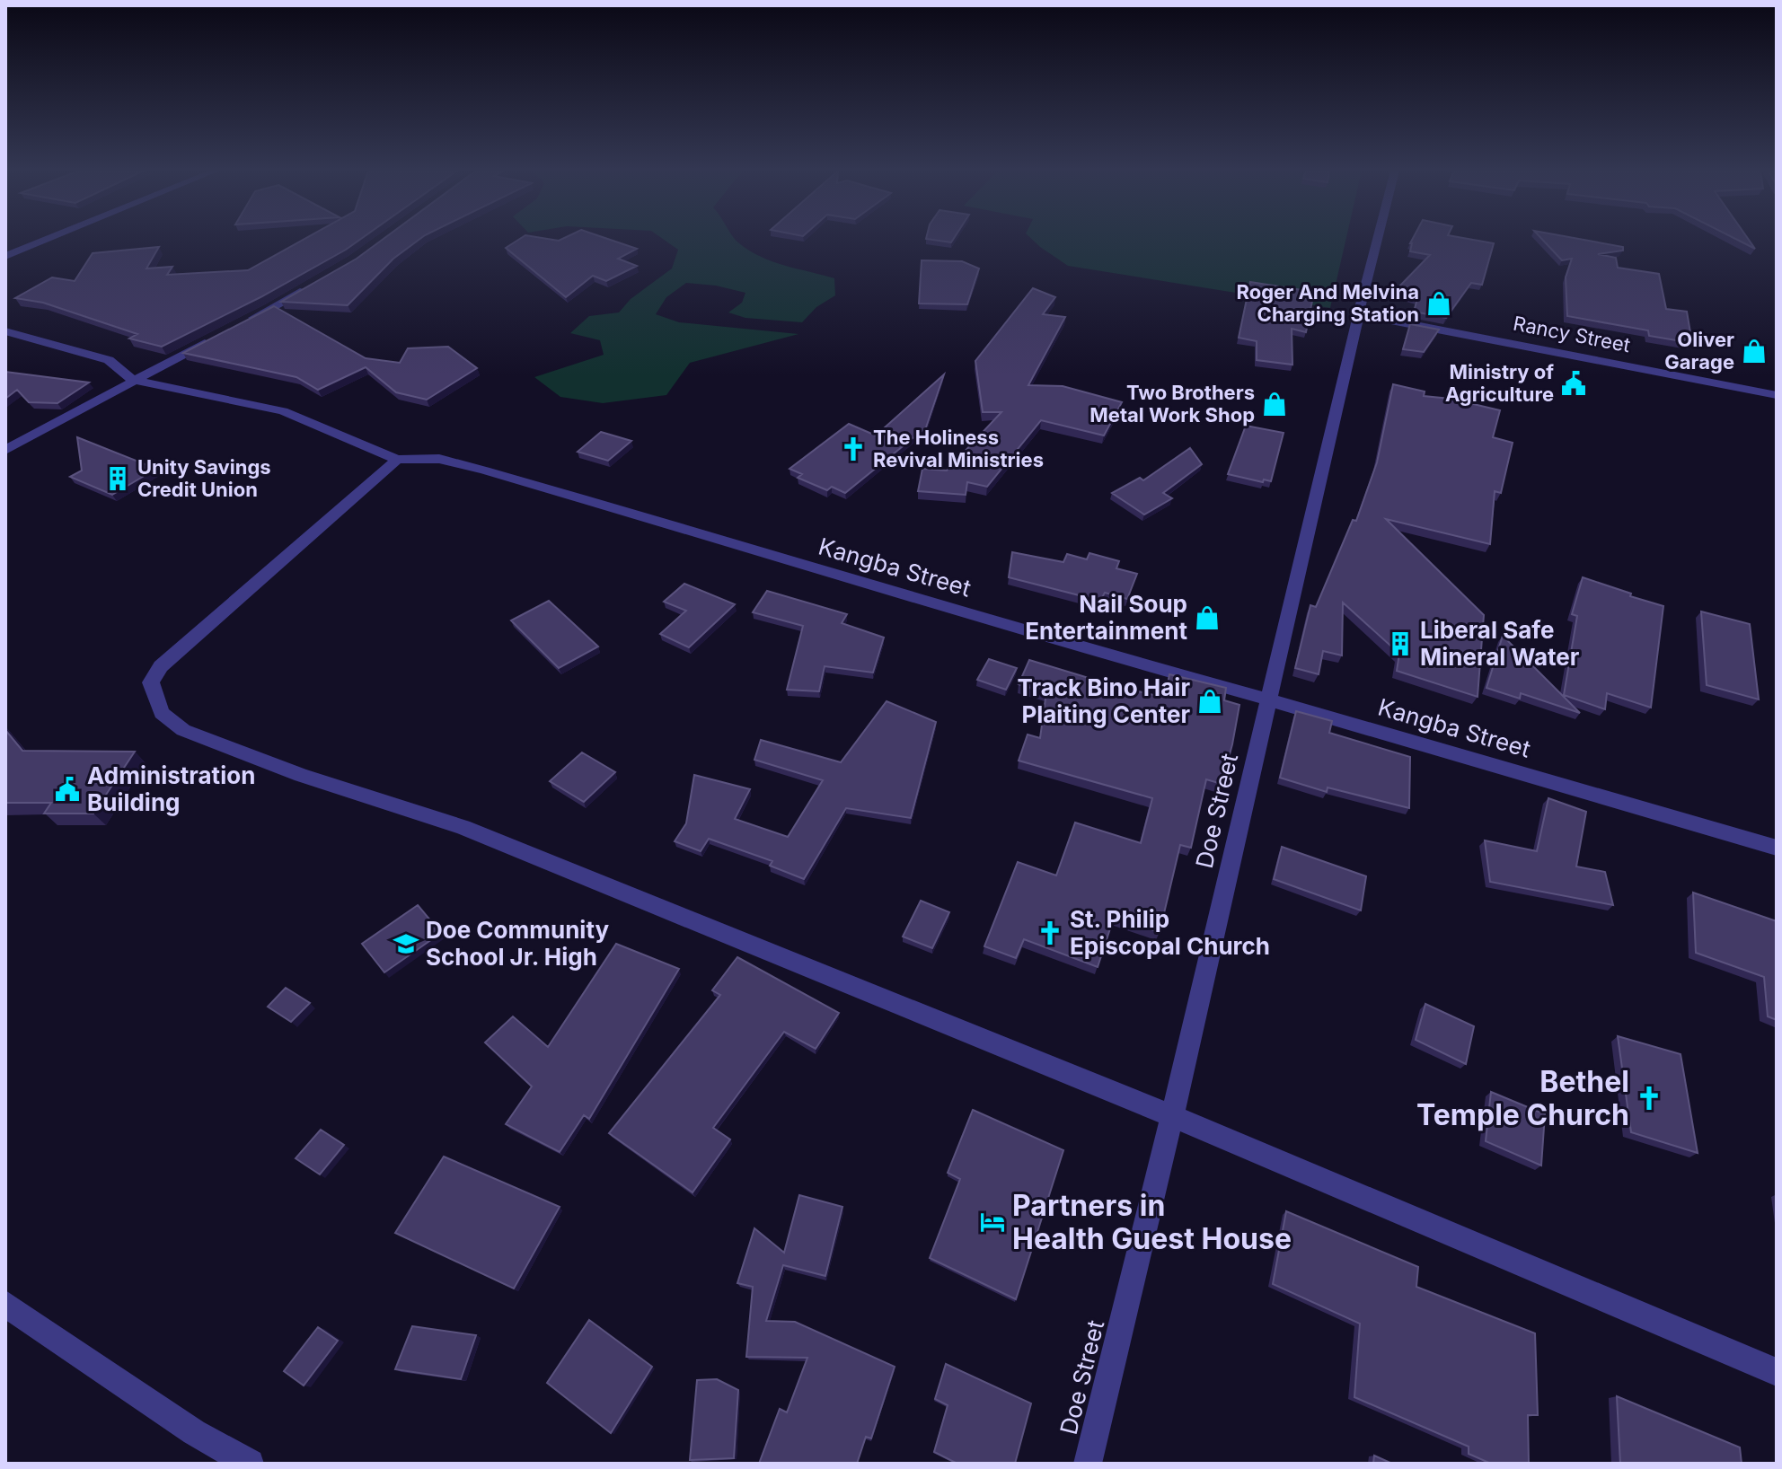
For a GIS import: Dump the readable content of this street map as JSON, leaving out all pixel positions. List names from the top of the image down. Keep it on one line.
{"streets":{"street":["Rancy Street","Kangba Street","Doe Street"]},"crossings":[["Rancy Street","Doe Street"],["Kangba Street","Doe Street"]],"places":{"shop":["Roger And Melvina Charging Station","Oliver Garage","Two Brothers Metal Work Shop","Nail Soup Entertainment","Track Bino Hair Plaiting Center"],"public building":["Ministry of Agriculture","Administration Building"],"church":["The Holiness Revival Ministries","St. Philip Episcopal Church","Bethel Temple Church"],"building":["Unity Savings Credit Union","Liberal Safe Mineral Water"],"school or university":["Doe Community School Jr. High"],"hotel":["Partners in Health Guest House"]}}
